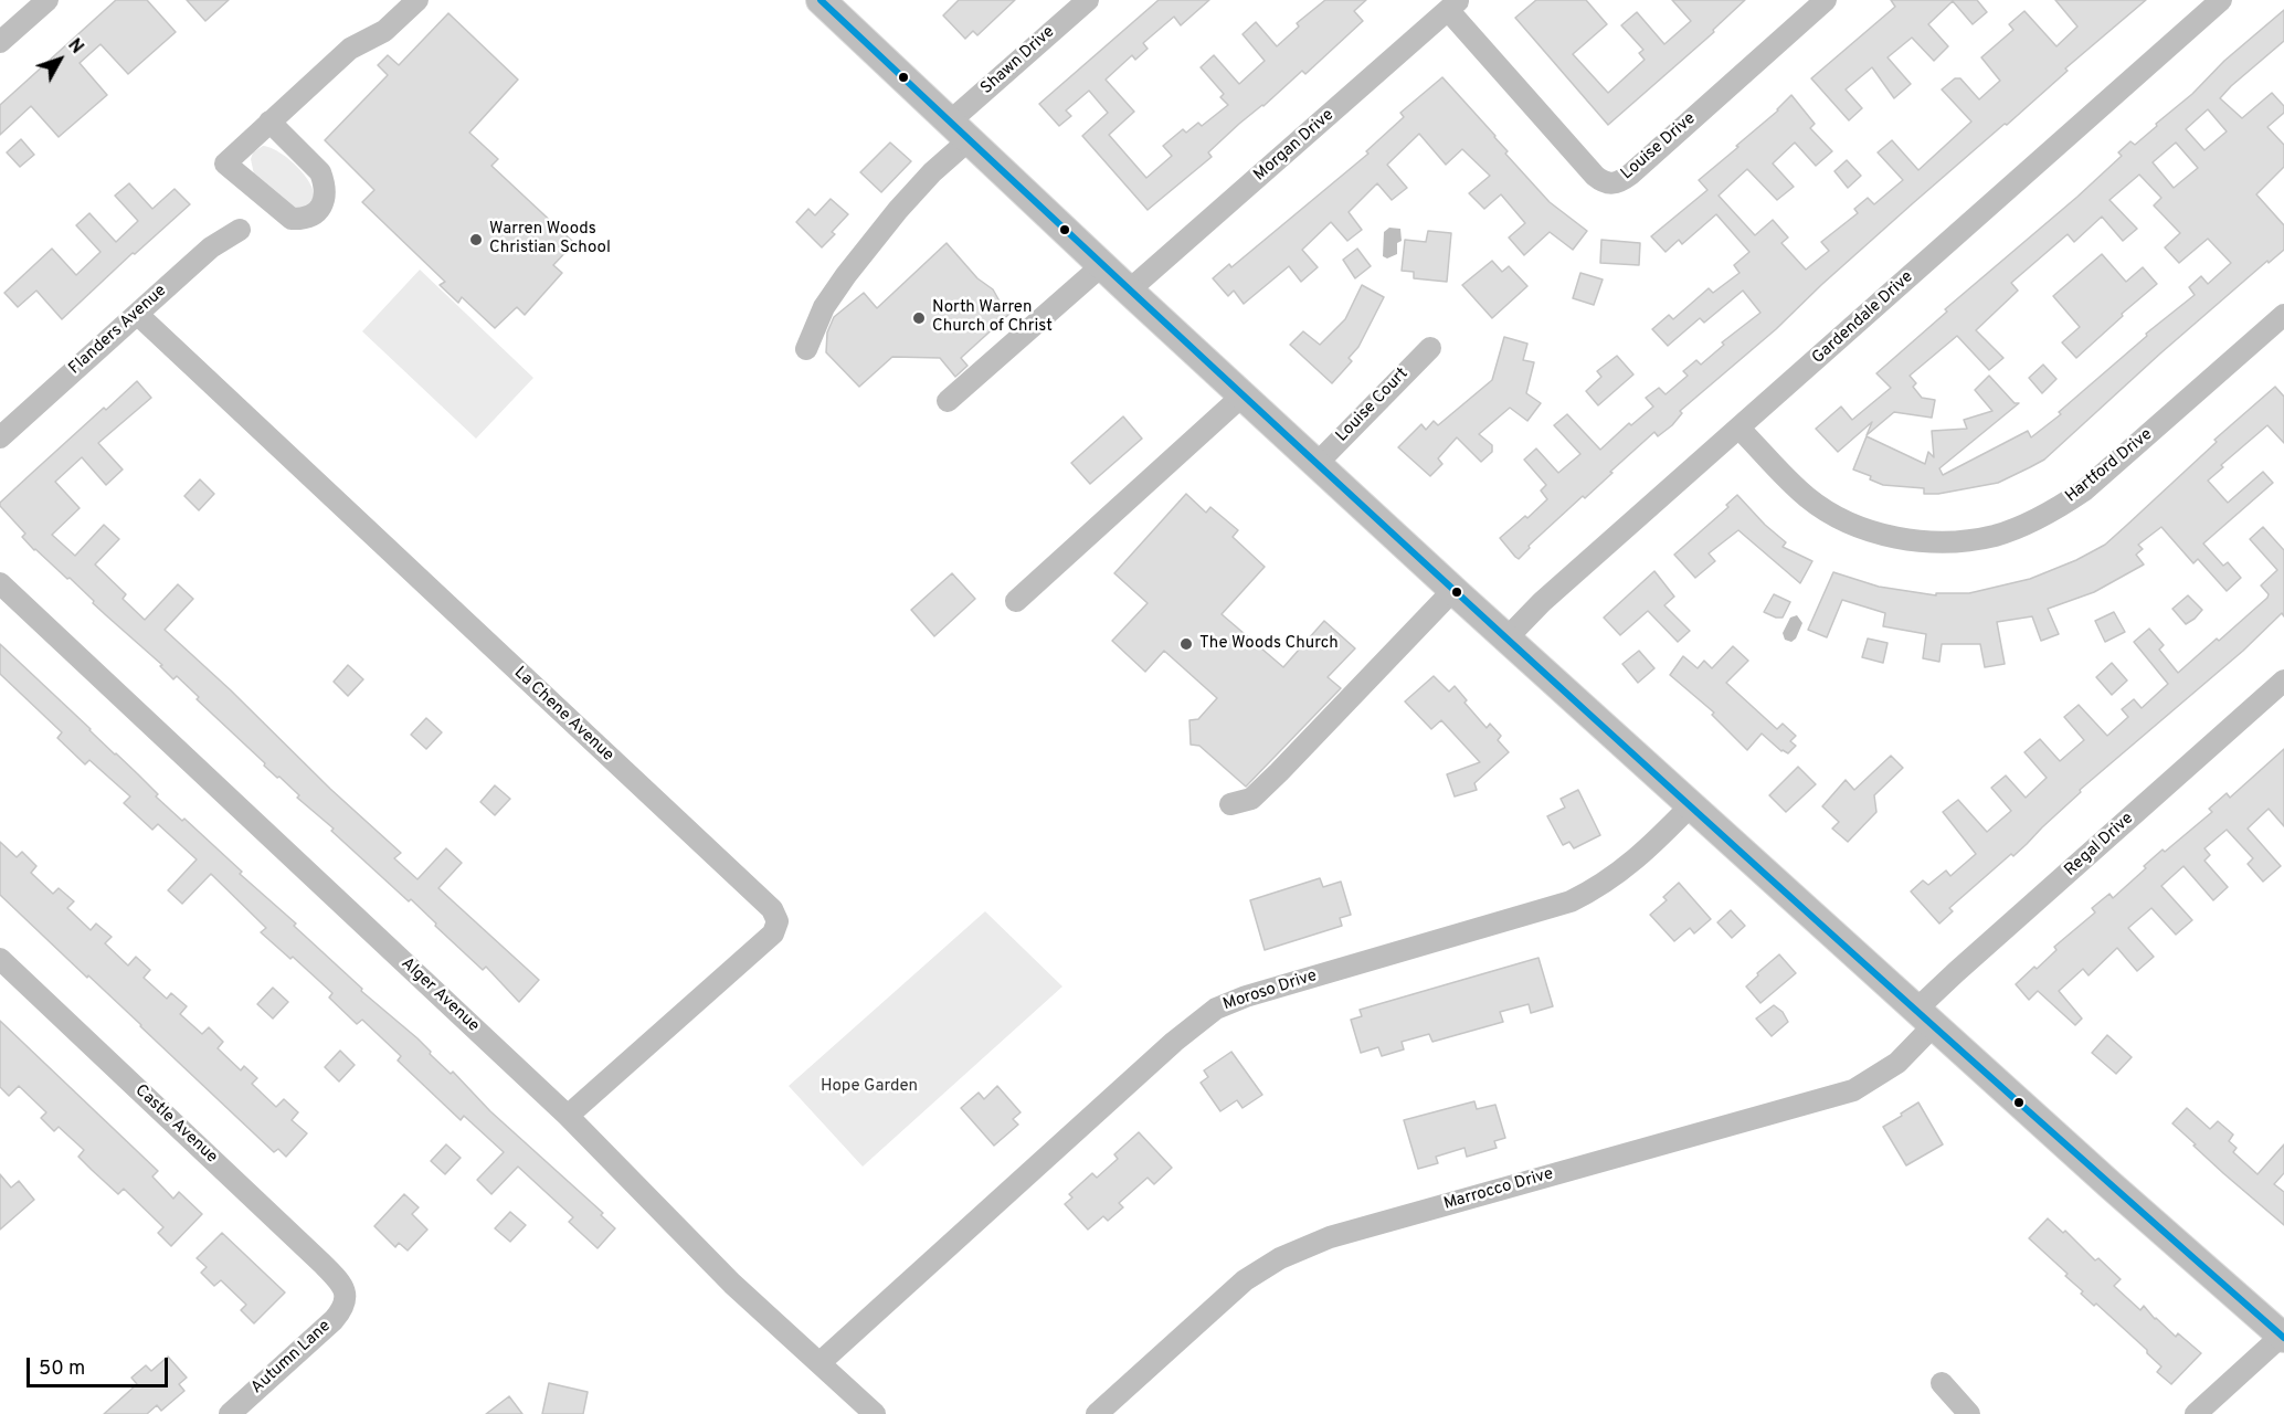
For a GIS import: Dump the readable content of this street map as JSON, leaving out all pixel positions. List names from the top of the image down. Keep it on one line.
{"streets":{"street":["Shawn Drive","Morgan Drive","Louise Drive","Gardendale Drive","Flanders Avenue","Louise Court","Hartford Drive","La Chene Avenue","Regal Drive","Moroso Drive","Alger Avenue","Castle Avenue","Marrocco Drive","Autumn Lane"]},"crossings":[["Morgan Drive","Louise Drive"],["Gardendale Drive","Hartford Drive"],["Flanders Avenue","La Chene Avenue"],["La Chene Avenue","Alger Avenue"],["Regal Drive","Marrocco Drive"],["Moroso Drive","Alger Avenue"],["Castle Avenue","Autumn Lane"]],"parks":["Hope Garden"],"places":["Warren Woods Christian School","North Warren Church of Christ","The Woods Church"],"scale_bar":"50 m","north":"top right"}
